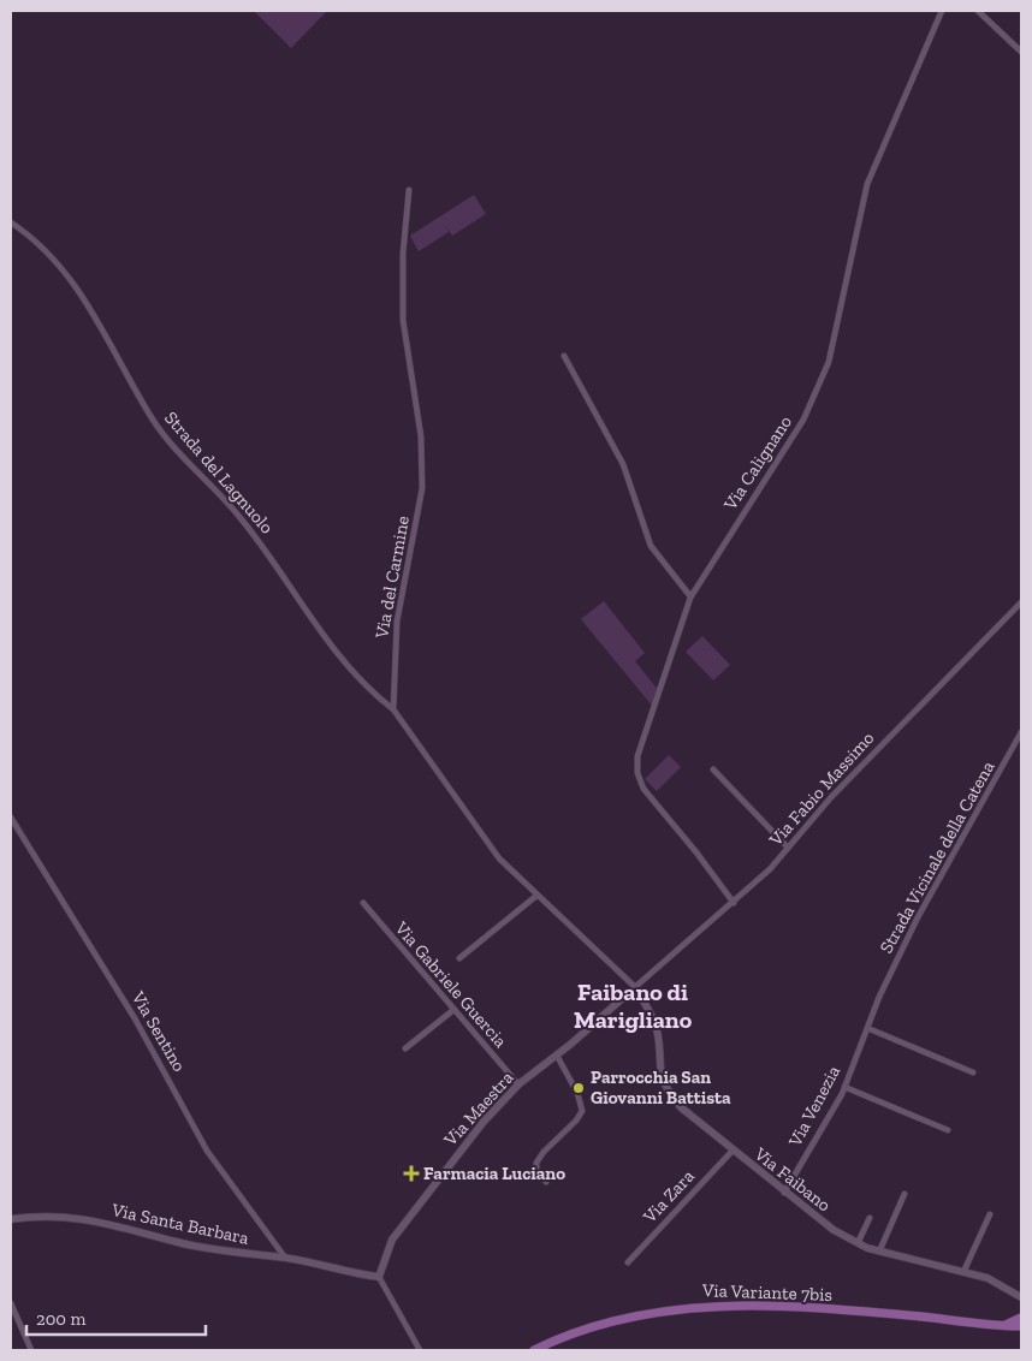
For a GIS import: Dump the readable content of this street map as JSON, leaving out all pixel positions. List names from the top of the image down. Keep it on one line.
{"streets":{"main road":["Via Variante 7bis"],"street":["Via Calignano","Strada del Lagnuolo","Via del Carmine","Via Fabio Massimo","Strada Vicinale della Catena","Via Gabriele Guercia","Via Sentino","Via Venezia","Via Maestra","Via Faibano","Via Zara","Via Santa Barbara"]},"crossings":[["Via Calignano","Via Fabio Massimo"],["Strada del Lagnuolo","Via del Carmine"],["Via Fabio Massimo","Via Maestra"],["Via Fabio Massimo","Via Faibano"],["Strada Vicinale della Catena","Via Venezia"],["Via Gabriele Guercia","Via Maestra"],["Via Sentino","Via Santa Barbara"],["Via Venezia","Via Faibano"],["Via Maestra","Via Faibano"],["Via Maestra","Via Santa Barbara"],["Via Faibano","Via Zara"]],"districts":["Faibano di Marigliano"],"places":{"other":["Parrocchia San Giovanni Battista"],"health":["Farmacia Luciano"]},"scale_bar":"200 m"}
